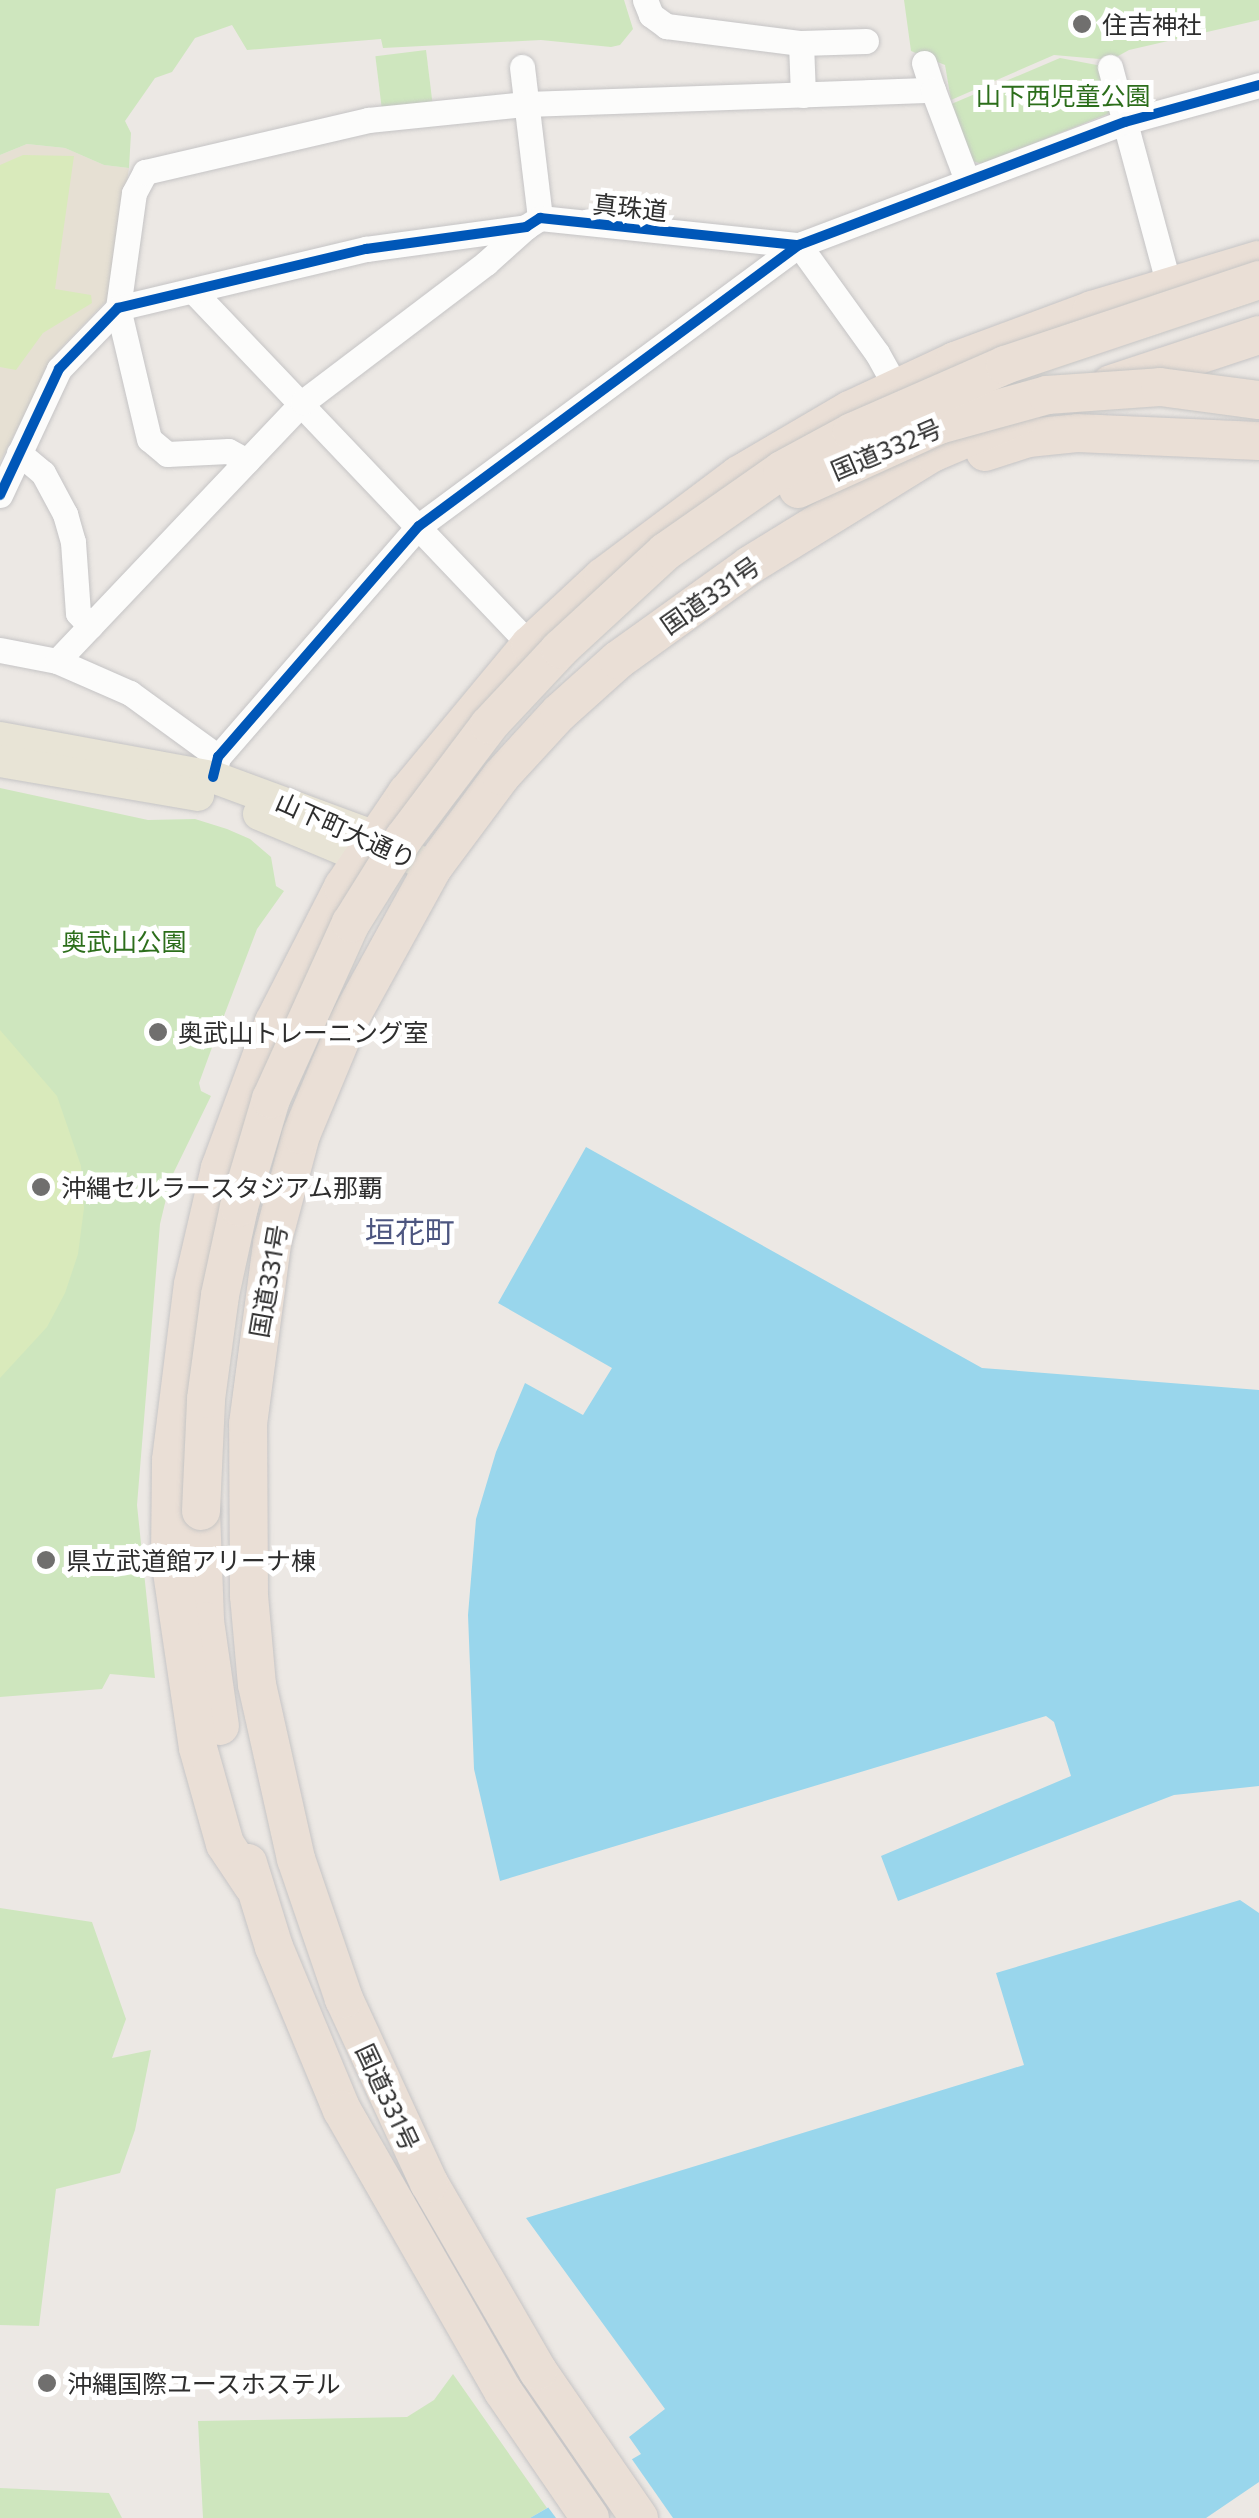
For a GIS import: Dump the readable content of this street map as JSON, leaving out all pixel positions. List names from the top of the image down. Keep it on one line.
{"streets":{"highway":["国道332号","国道331号"],"main road":["山下町大通り"],"street":["真珠道"]},"crossings":[["国道332号","国道331号"],["国道331号","山下町大通り"]],"districts":["垣花町"],"parks":["山下西児童公園","奥武山公園"],"places":["住吉神社","奥武山トレーニング室","沖縄セルラースタジアム那覇","県立武道館アリーナ棟","沖縄国際ユースホステル"]}
